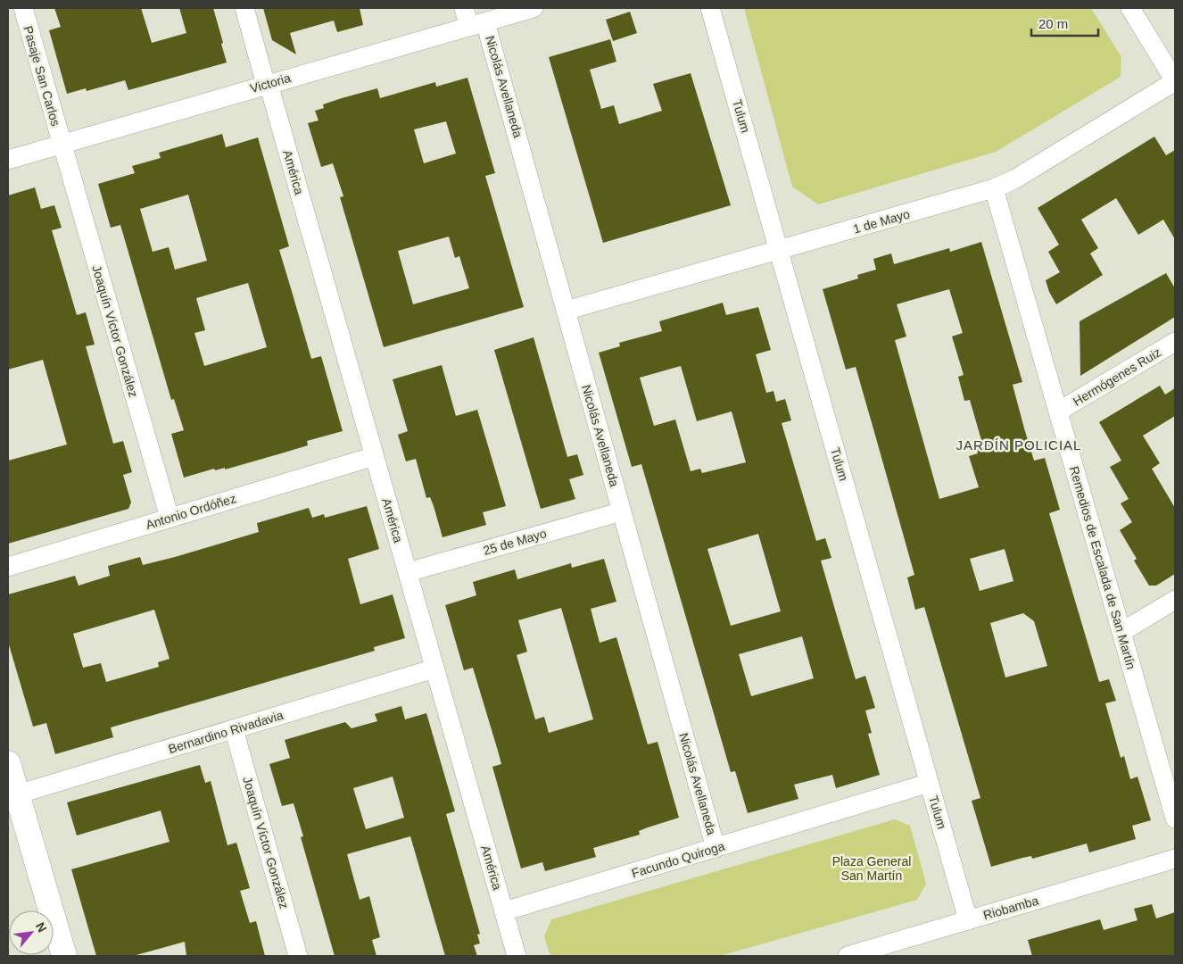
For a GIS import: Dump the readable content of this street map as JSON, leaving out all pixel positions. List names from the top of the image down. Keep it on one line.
{"streets":{"street":["Pasaje San Carlos","Victoria","Nicolás Avellaneda","Tulum","América","1 de Mayo","Joaquín Víctor González","Hermógenes Ruiz","Antonio Ordóñez","25 de Mayo","Remedios de Escalada de San Martín","Bernardino Rivadavia","Facundo Quiroga","Riobamba"]},"crossings":[["Pasaje San Carlos","Victoria"],["Pasaje San Carlos","Joaquín Víctor González"],["Victoria","Nicolás Avellaneda"],["Victoria","América"],["Victoria","Joaquín Víctor González"],["Nicolás Avellaneda","1 de Mayo"],["Nicolás Avellaneda","25 de Mayo"],["Nicolás Avellaneda","Facundo Quiroga"],["Tulum","1 de Mayo"],["Tulum","Facundo Quiroga"],["Tulum","Riobamba"],["América","Antonio Ordóñez"],["América","25 de Mayo"],["América","Bernardino Rivadavia"],["América","Facundo Quiroga"],["1 de Mayo","Remedios de Escalada de San Martín"],["Joaquín Víctor González","Antonio Ordóñez"],["Joaquín Víctor González","Bernardino Rivadavia"],["Hermógenes Ruiz","Remedios de Escalada de San Martín"]],"districts":["JARDÍN POLICIAL"],"parks":["Plaza General San Martín"],"scale_bar":"20 m","north":"top right"}
